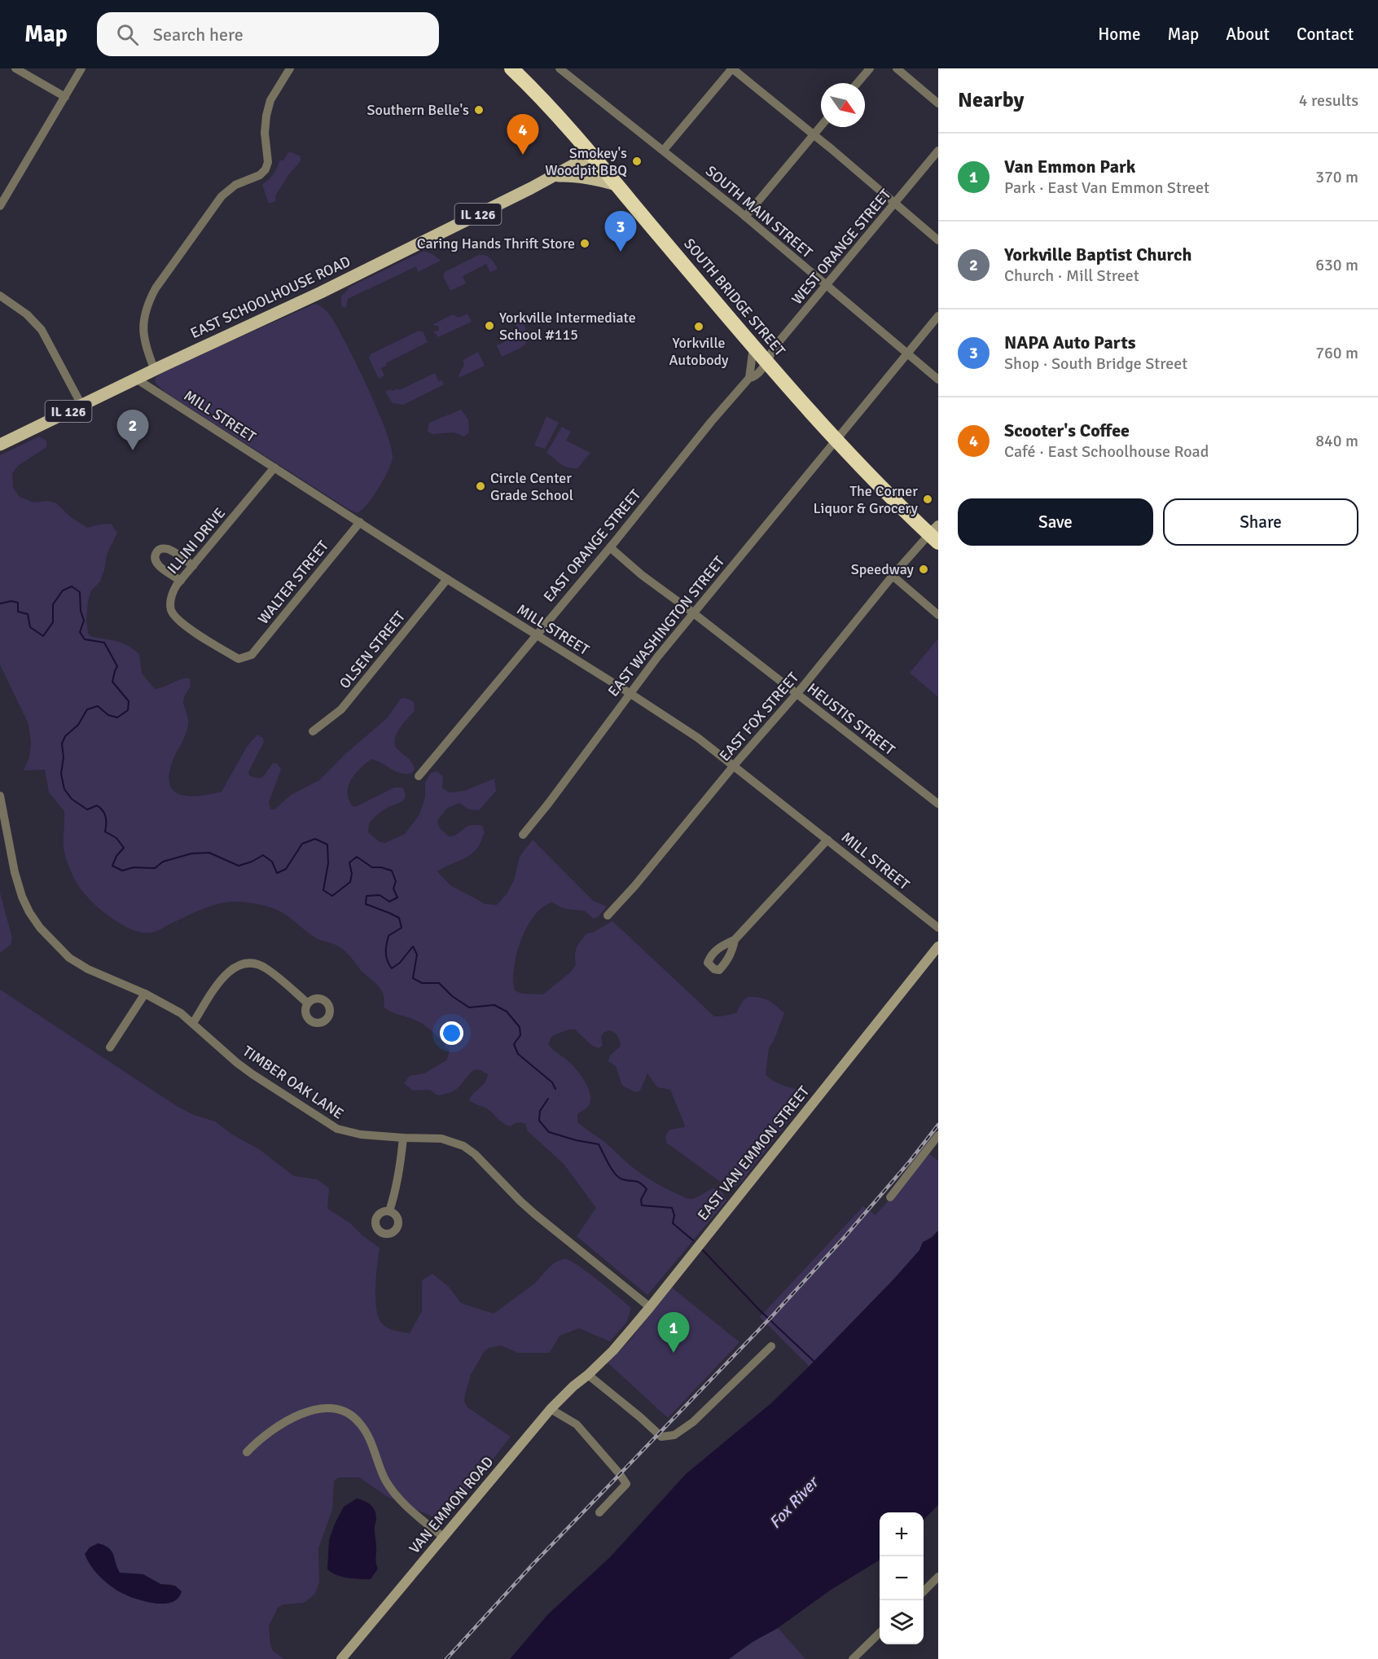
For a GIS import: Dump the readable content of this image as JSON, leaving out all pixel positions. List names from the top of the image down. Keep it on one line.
{"streets":{"highway":["SOUTH BRIDGE STREET"],"main road":["IL 126","EAST SCHOOLHOUSE ROAD"],"street":["SOUTH MAIN STREET","WEST ORANGE STREET","MILL STREET","ILLINI DRIVE","EAST ORANGE STREET","WALTER STREET","EAST WASHINGTON STREET","OLSEN STREET","EAST FOX STREET","HEUSTIS STREET","TIMBER OAK LANE","EAST VAN EMMON STREET","VAN EMMON ROAD"]},"crossings":[["SOUTH MAIN STREET","WEST ORANGE STREET"],["SOUTH MAIN STREET","EAST WASHINGTON STREET"],["WEST ORANGE STREET","SOUTH BRIDGE STREET"],["WEST ORANGE STREET","EAST ORANGE STREET"],["EAST SCHOOLHOUSE ROAD","SOUTH BRIDGE STREET"],["EAST SCHOOLHOUSE ROAD","MILL STREET"],["SOUTH BRIDGE STREET","EAST ORANGE STREET"],["SOUTH BRIDGE STREET","EAST WASHINGTON STREET"],["SOUTH BRIDGE STREET","EAST FOX STREET"],["MILL STREET","ILLINI DRIVE"],["MILL STREET","EAST ORANGE STREET"],["MILL STREET","WALTER STREET"],["MILL STREET","EAST WASHINGTON STREET"],["MILL STREET","OLSEN STREET"],["MILL STREET","EAST FOX STREET"],["ILLINI DRIVE","WALTER STREET"],["EAST ORANGE STREET","HEUSTIS STREET"],["EAST WASHINGTON STREET","HEUSTIS STREET"],["EAST FOX STREET","HEUSTIS STREET"],["TIMBER OAK LANE","EAST VAN EMMON STREET"],["EAST VAN EMMON STREET","VAN EMMON ROAD"]],"water":["Fox River"],"places":["Southern Belle's","Smokey's Woodpit BBQ","Caring Hands Thrift Store","Yorkville Intermediate School #115","Yorkville Autobody","Circle Center Grade School","The Corner Liquor & Grocery","Speedway"],"north":"bottom right","page":{"header":"Map","search":"Search here","nav":["Home","Map","About","Contact"],"heading":["Nearby","4 results"],"pins":["4","3","2","1"],"list":[{"mark":"1","name":"Van Emmon Park","note":"Park · East Van Emmon Street","value":"370 m"},{"mark":"2","name":"Yorkville Baptist Church","note":"Church · Mill Street","value":"630 m"},{"mark":"3","name":"NAPA Auto Parts","note":"Shop · South Bridge Street","value":"760 m"},{"mark":"4","name":"Scooter's Coffee","note":"Café · East Schoolhouse Road","value":"840 m"}],"buttons":["Save","Share"],"map_buttons":["+","−"]}}
